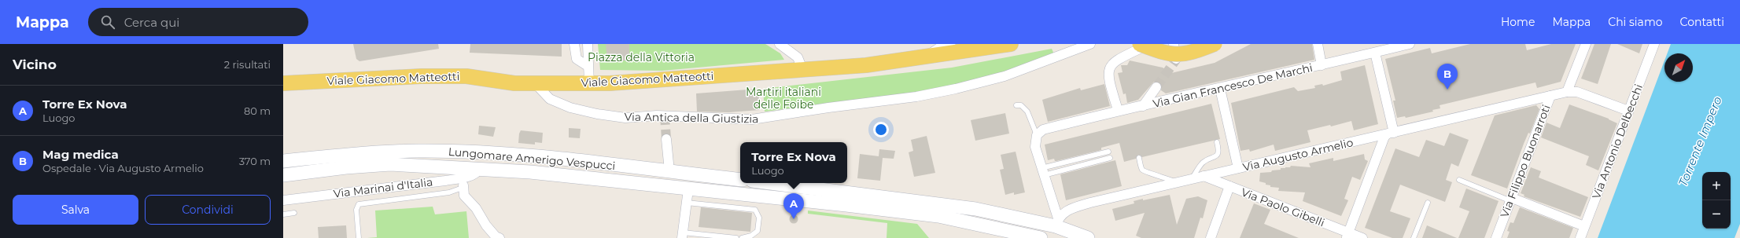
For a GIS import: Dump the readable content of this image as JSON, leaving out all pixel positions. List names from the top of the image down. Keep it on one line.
{"streets":{"main road":["Viale Giacomo Matteotti","Lungomare Amerigo Vespucci"],"street":["Via Gian Francesco De Marchi","Via Antica della Giustizia","Via Antonio Delbecchi","Via Augusto Armelio","Via Filippo Buonarroti","Via Marinai d'Italia","Via Paolo Gibelli"]},"crossings":[["Viale Giacomo Matteotti","Via Antica della Giustizia"],["Via Augusto Armelio","Lungomare Amerigo Vespucci"],["Via Augusto Armelio","Via Filippo Buonarroti"],["Via Augusto Armelio","Via Paolo Gibelli"],["Lungomare Amerigo Vespucci","Via Marinai d'Italia"]],"water":["Torrente Impero"],"parks":["Piazza della Vittoria","Martiri italiani delle Foibe"],"north":"top right","page":{"header":"Mappa","search":"Cerca qui","nav":["Home","Mappa","Chi siamo","Contatti"],"heading":["Vicino","2 risultati"],"pins":["B","A"],"list":[{"mark":"A","name":"Torre Ex Nova","note":"Luogo","value":"80 m"},{"mark":"B","name":"Mag medica","note":"Ospedale · Via Augusto Armelio","value":"370 m"}],"popup":["Torre Ex Nova","Luogo"],"map_buttons":["+","−"],"buttons":["Salva","Condividi"]}}
